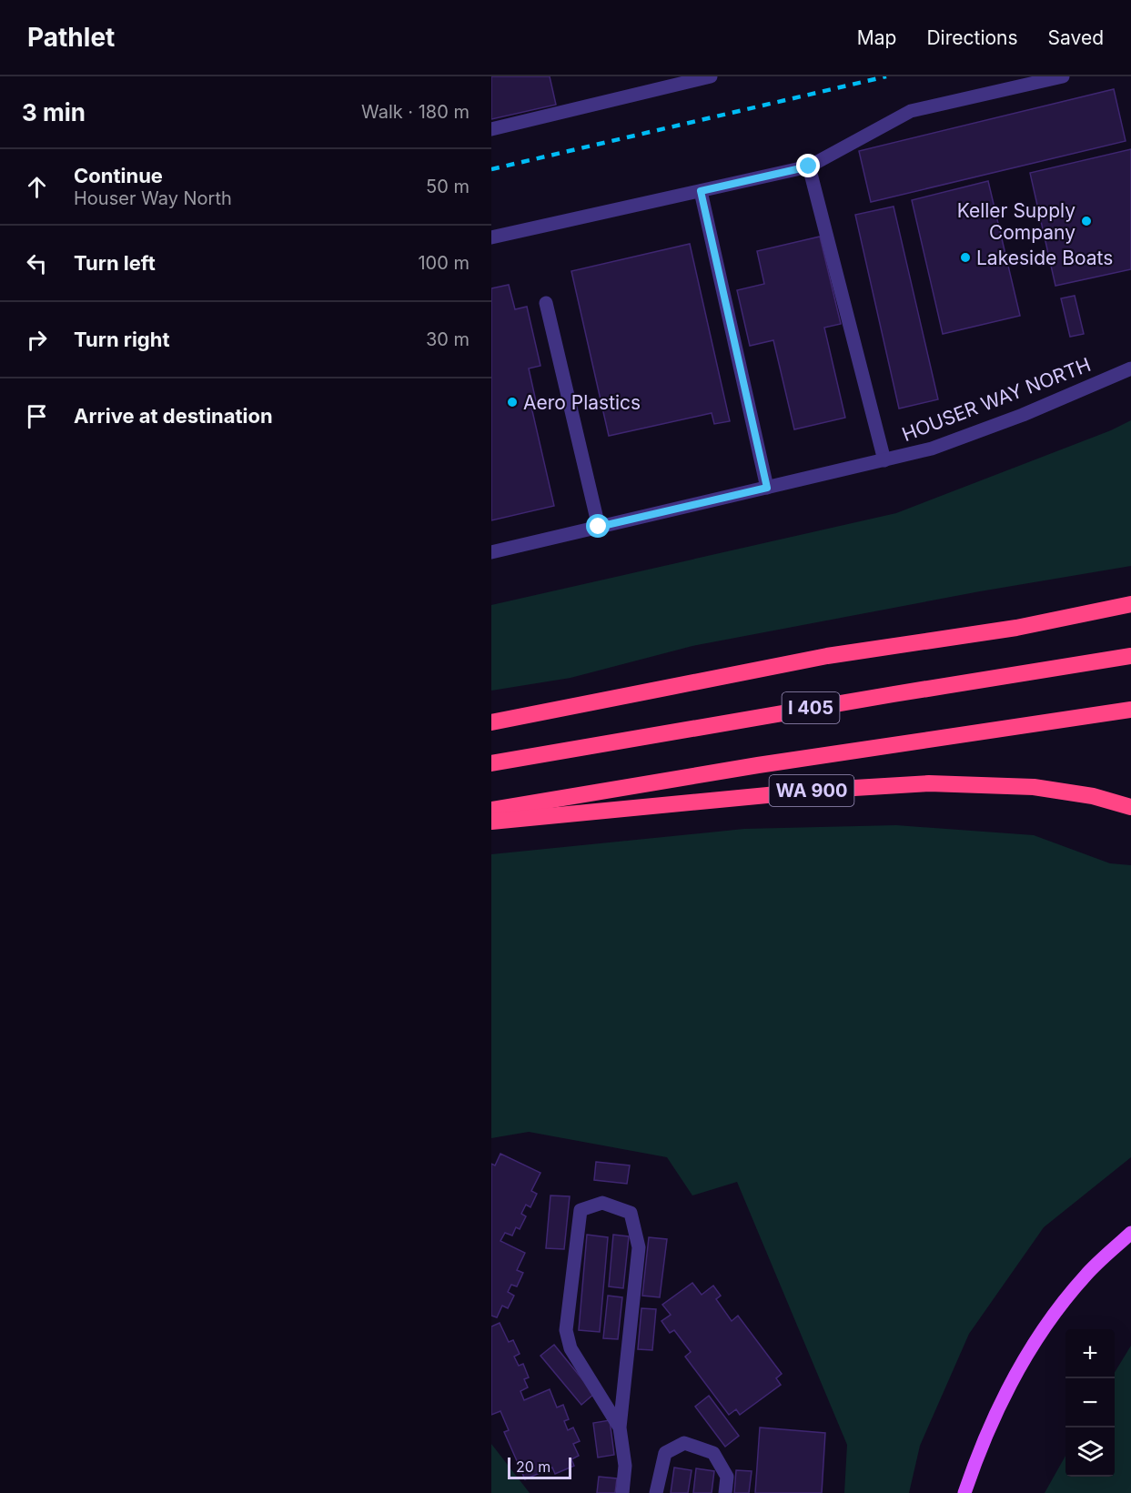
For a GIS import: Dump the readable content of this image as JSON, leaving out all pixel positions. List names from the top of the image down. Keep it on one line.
{"streets":{"highway":["I 405","WA 900"],"street":["HOUSER WAY NORTH"]},"places":["Keller Supply Company","Lakeside Boats","Aero Plastics"],"scale_bar":"20 m","page":{"header":"Pathlet","nav":["Map","Directions","Saved"],"heading":["3 min","Walk · 180 m"],"list":[["Continue","Houser Way North","50 m"],["Turn left","100 m"],["Turn right","30 m"],"Arrive at destination"],"map_buttons":["+","−"],"scale":"20 m"}}
